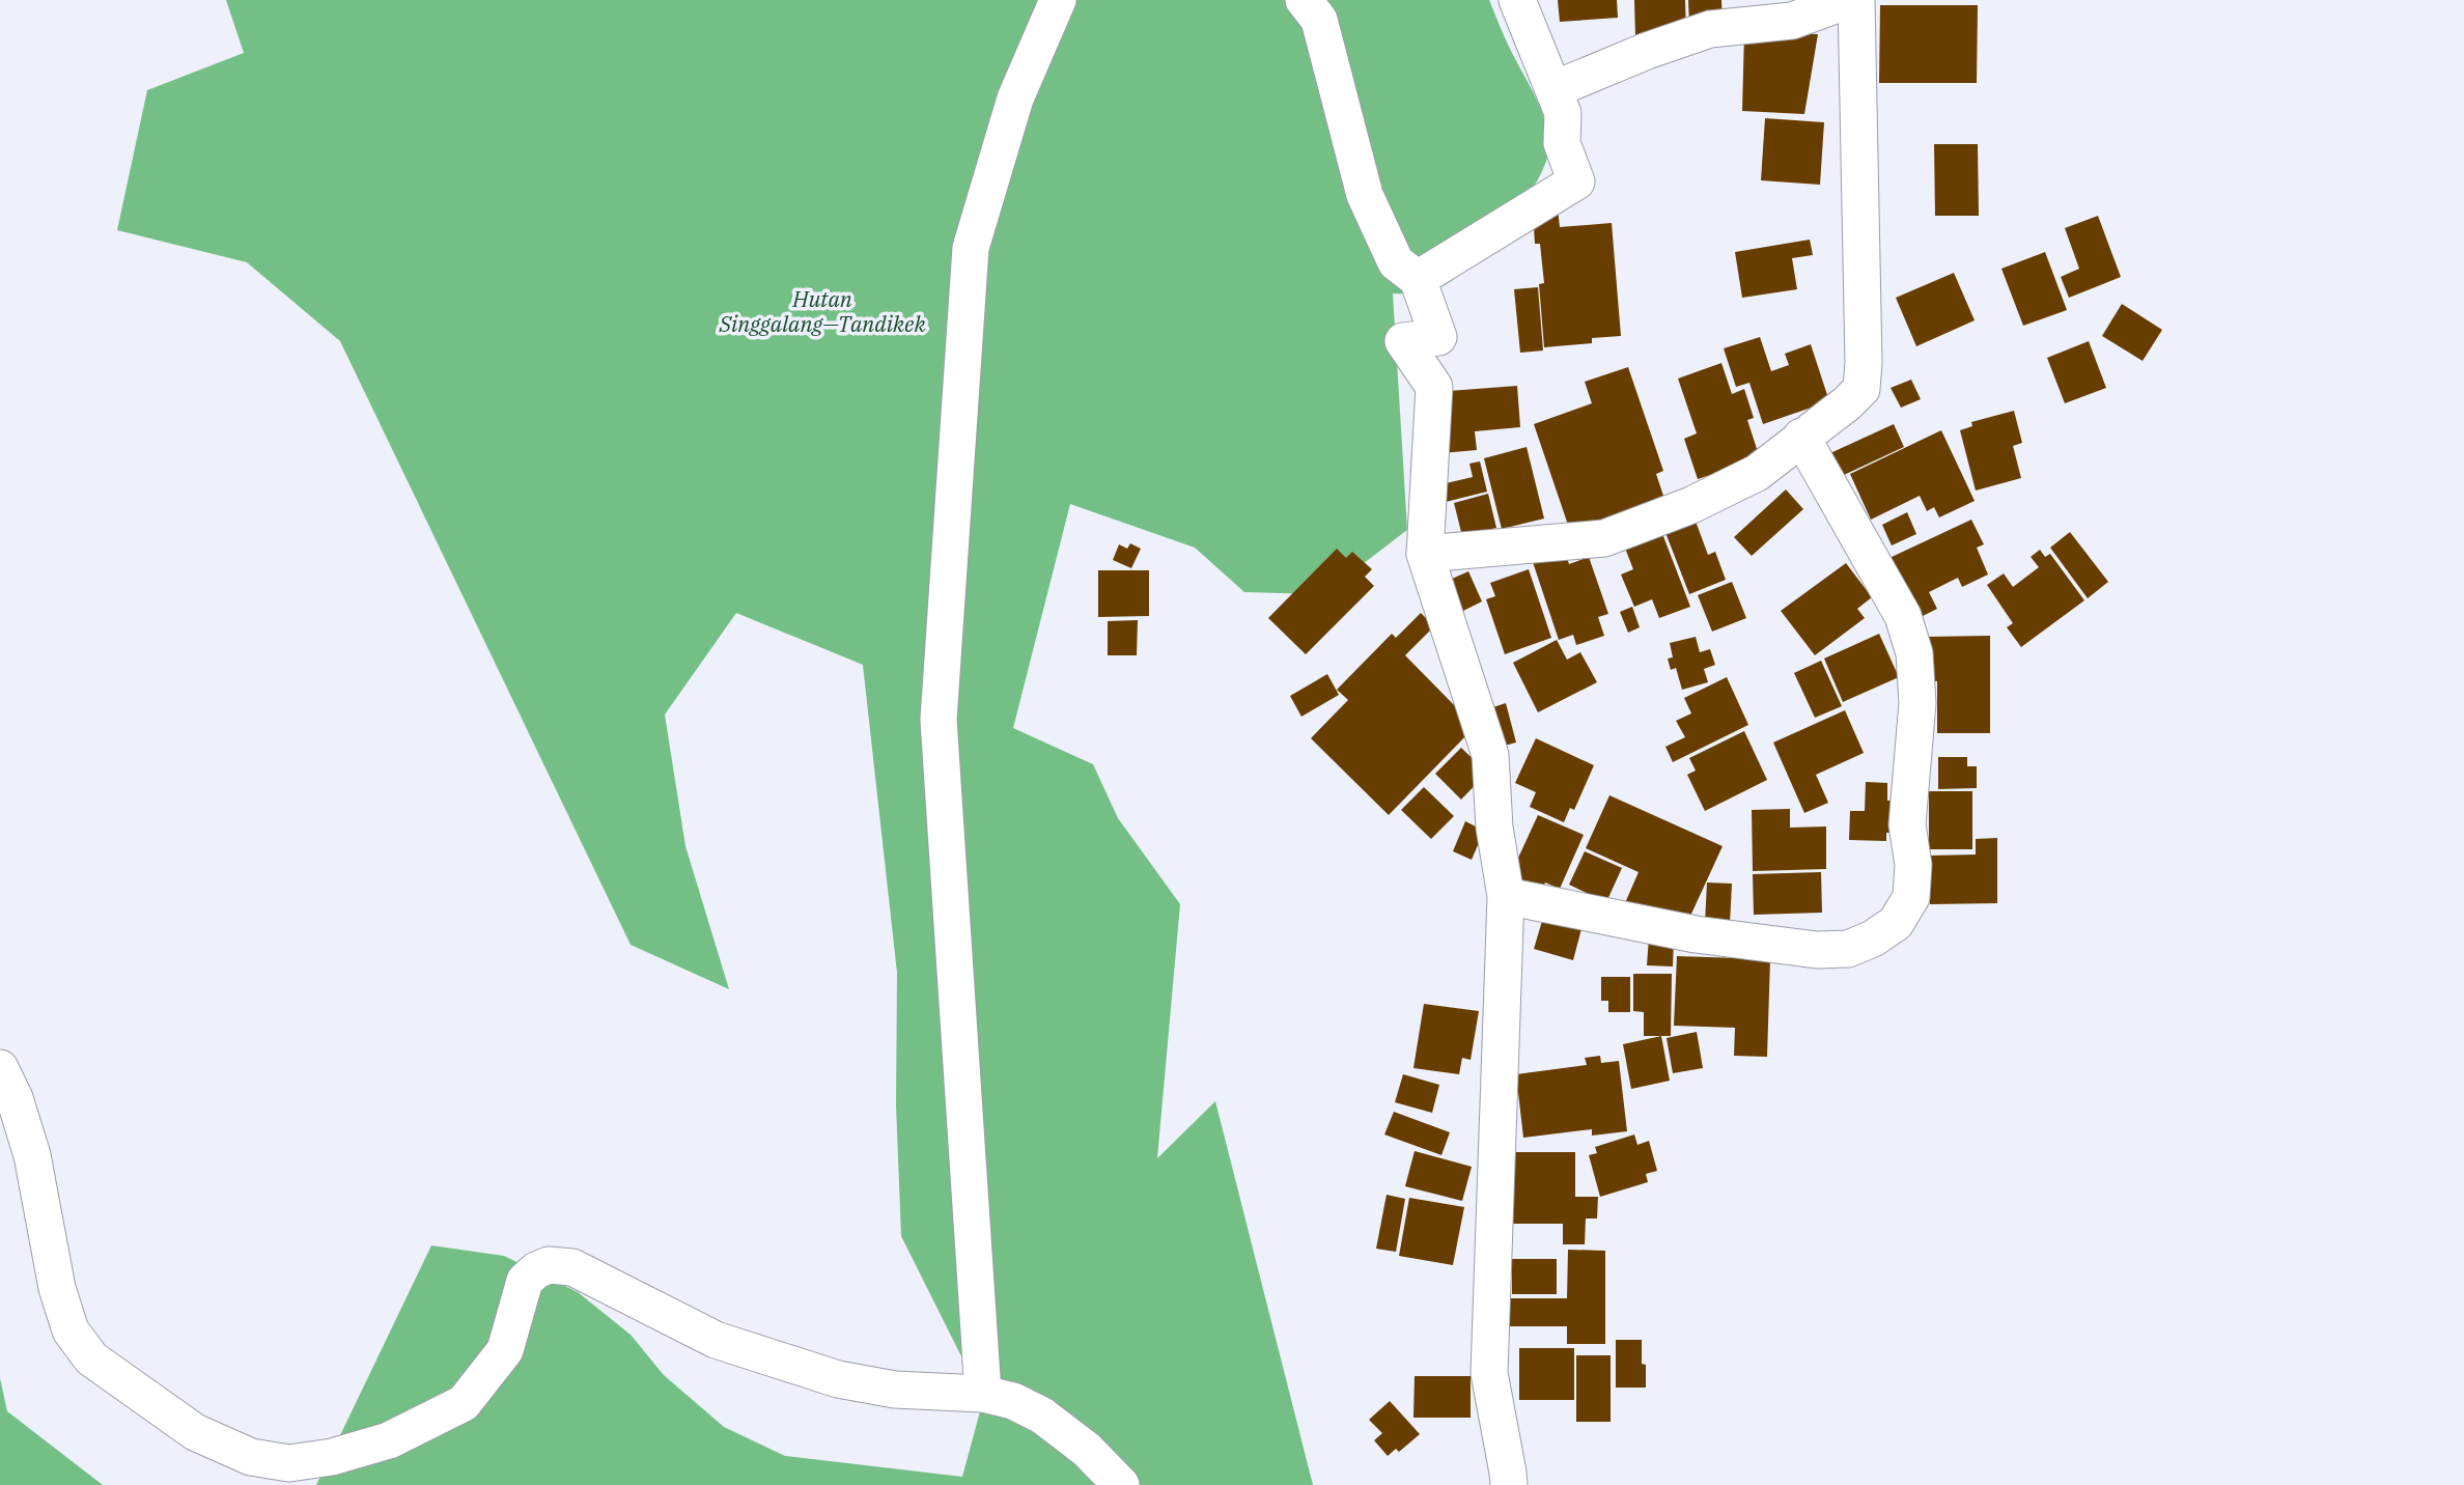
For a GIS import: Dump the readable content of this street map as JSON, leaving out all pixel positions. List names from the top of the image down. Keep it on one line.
{"parks":["Hutan Singgalang—Tandikek"]}
